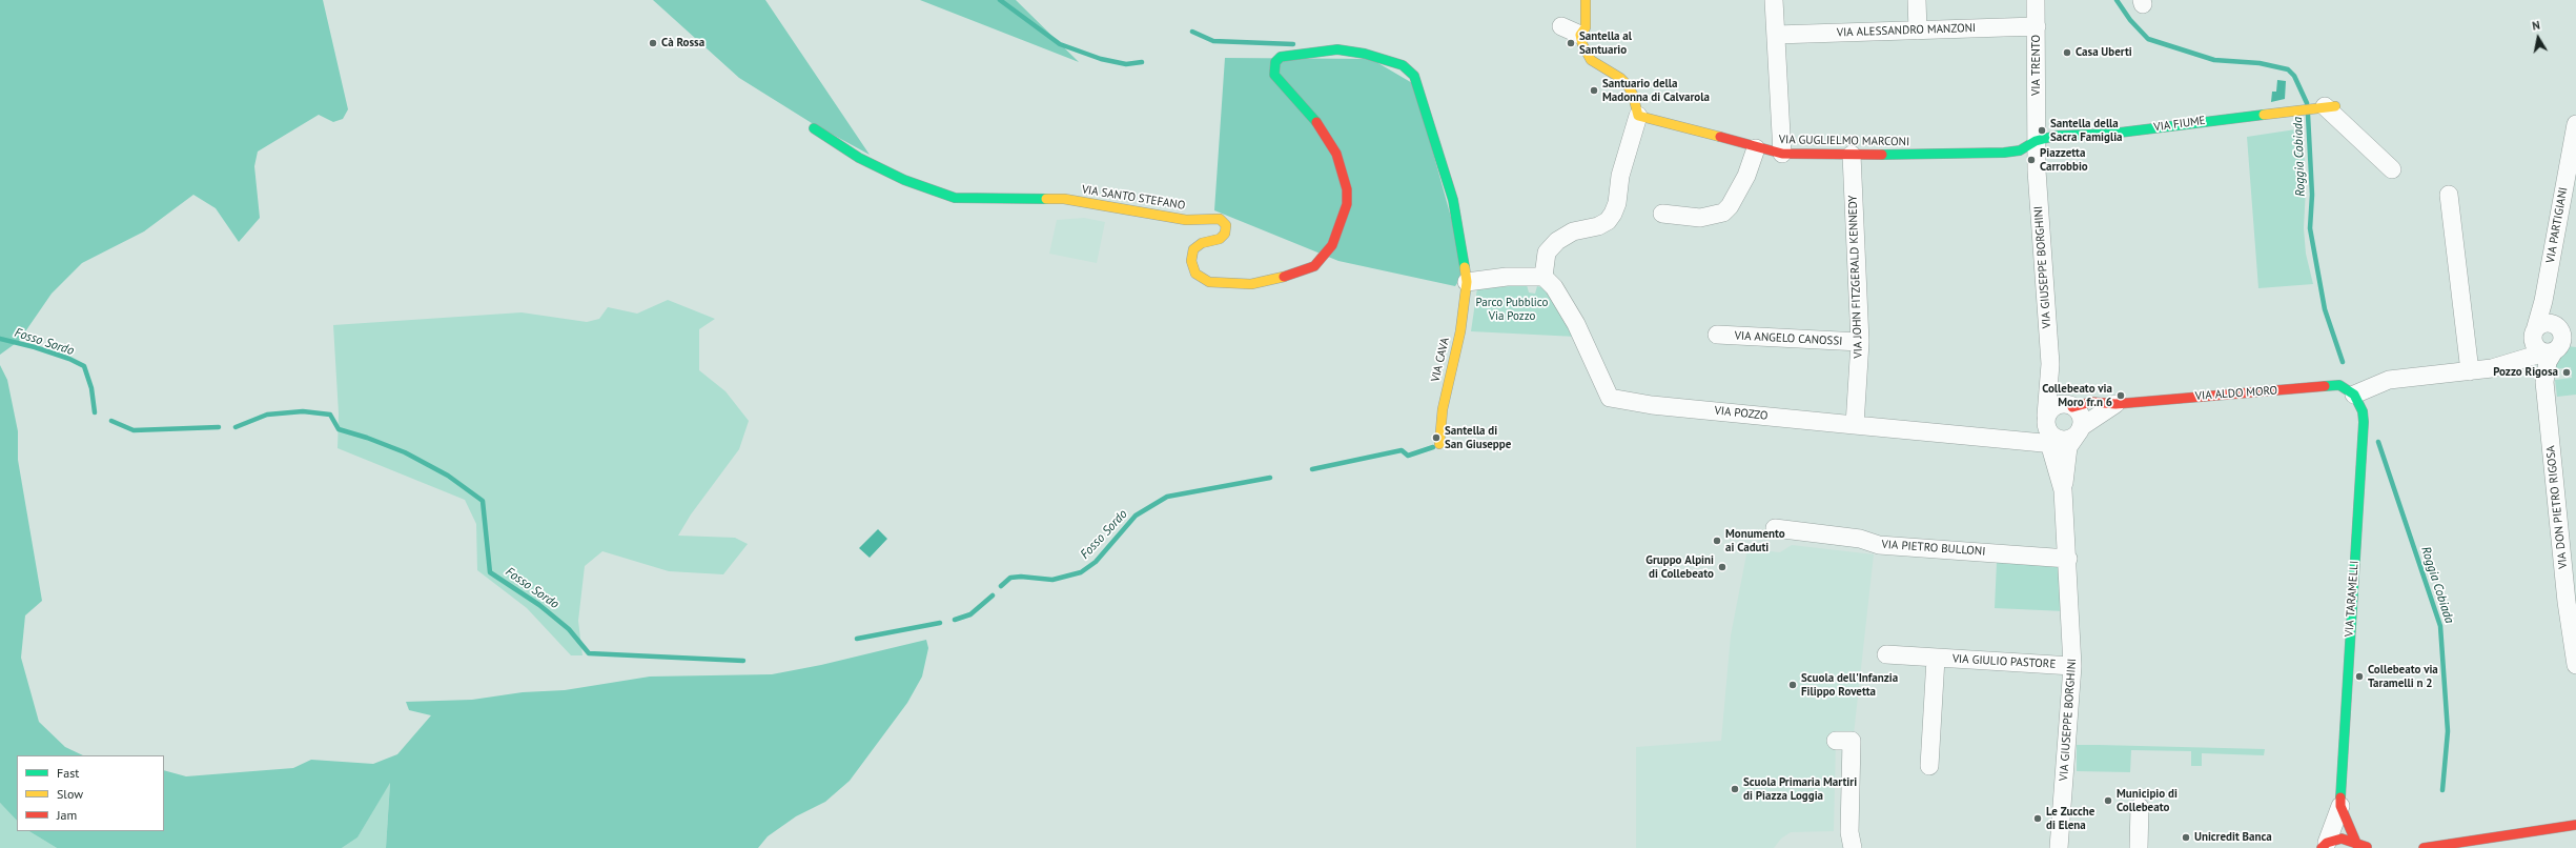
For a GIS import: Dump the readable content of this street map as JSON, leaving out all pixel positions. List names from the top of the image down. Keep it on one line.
{"streets":{"street":["VIA ALESSANDRO MANZONI","VIA TRENTO","VIA FIUME","VIA GUGLIELMO MARCONI","VIA SANTO STEFANO","VIA PARTIGIANI","VIA GIUSEPPE BORGHINI","VIA JOHN FITZGERALD KENNEDY","VIA ANGELO CANOSSI","VIA CAVA","VIA ALDO MORO","VIA POZZO","VIA DON PIETRO RIGOSA","VIA PIETRO BULLONI","VIA TARAMELLI","VIA GIULIO PASTORE"]},"crossings":[["VIA ALESSANDRO MANZONI","VIA TRENTO"],["VIA TRENTO","VIA FIUME"],["VIA TRENTO","VIA GUGLIELMO MARCONI"],["VIA TRENTO","VIA GIUSEPPE BORGHINI"],["VIA FIUME","VIA GUGLIELMO MARCONI"],["VIA FIUME","VIA GIUSEPPE BORGHINI"],["VIA GUGLIELMO MARCONI","VIA GIUSEPPE BORGHINI"],["VIA GUGLIELMO MARCONI","VIA JOHN FITZGERALD KENNEDY"],["VIA SANTO STEFANO","VIA CAVA"],["VIA PARTIGIANI","VIA DON PIETRO RIGOSA"],["VIA GIUSEPPE BORGHINI","VIA ALDO MORO"],["VIA GIUSEPPE BORGHINI","VIA POZZO"],["VIA GIUSEPPE BORGHINI","VIA PIETRO BULLONI"],["VIA GIUSEPPE BORGHINI","VIA GIULIO PASTORE"],["VIA JOHN FITZGERALD KENNEDY","VIA ANGELO CANOSSI"],["VIA JOHN FITZGERALD KENNEDY","VIA POZZO"],["VIA ALDO MORO","VIA POZZO"],["VIA ALDO MORO","VIA TARAMELLI"]],"water":["Roggia Cobiada","Fosso Sordo"],"parks":["Parco Pubblico Via Pozzo"],"places":["Cà Rossa","Santella al Santuario","Casa Uberti","Santuario della Madonna di Calvarola","Santella della Sacra Famiglia","Piazzetta Carrobbio","Pozzo Rigosa","Collebeato via Moro fr.n 6","Santella di San Giuseppe","Monumento ai Caduti","Gruppo Alpini di Collebeato","Collebeato via Taramelli n 2","Scuola dell'Infanzia Filippo Rovetta","Scuola Primaria Martiri di Piazza Loggia","Municipio di Collebeato","Le Zucche di Elena","Unicredit Banca"],"legend":["Fast","Slow","Jam"],"north":"top"}
